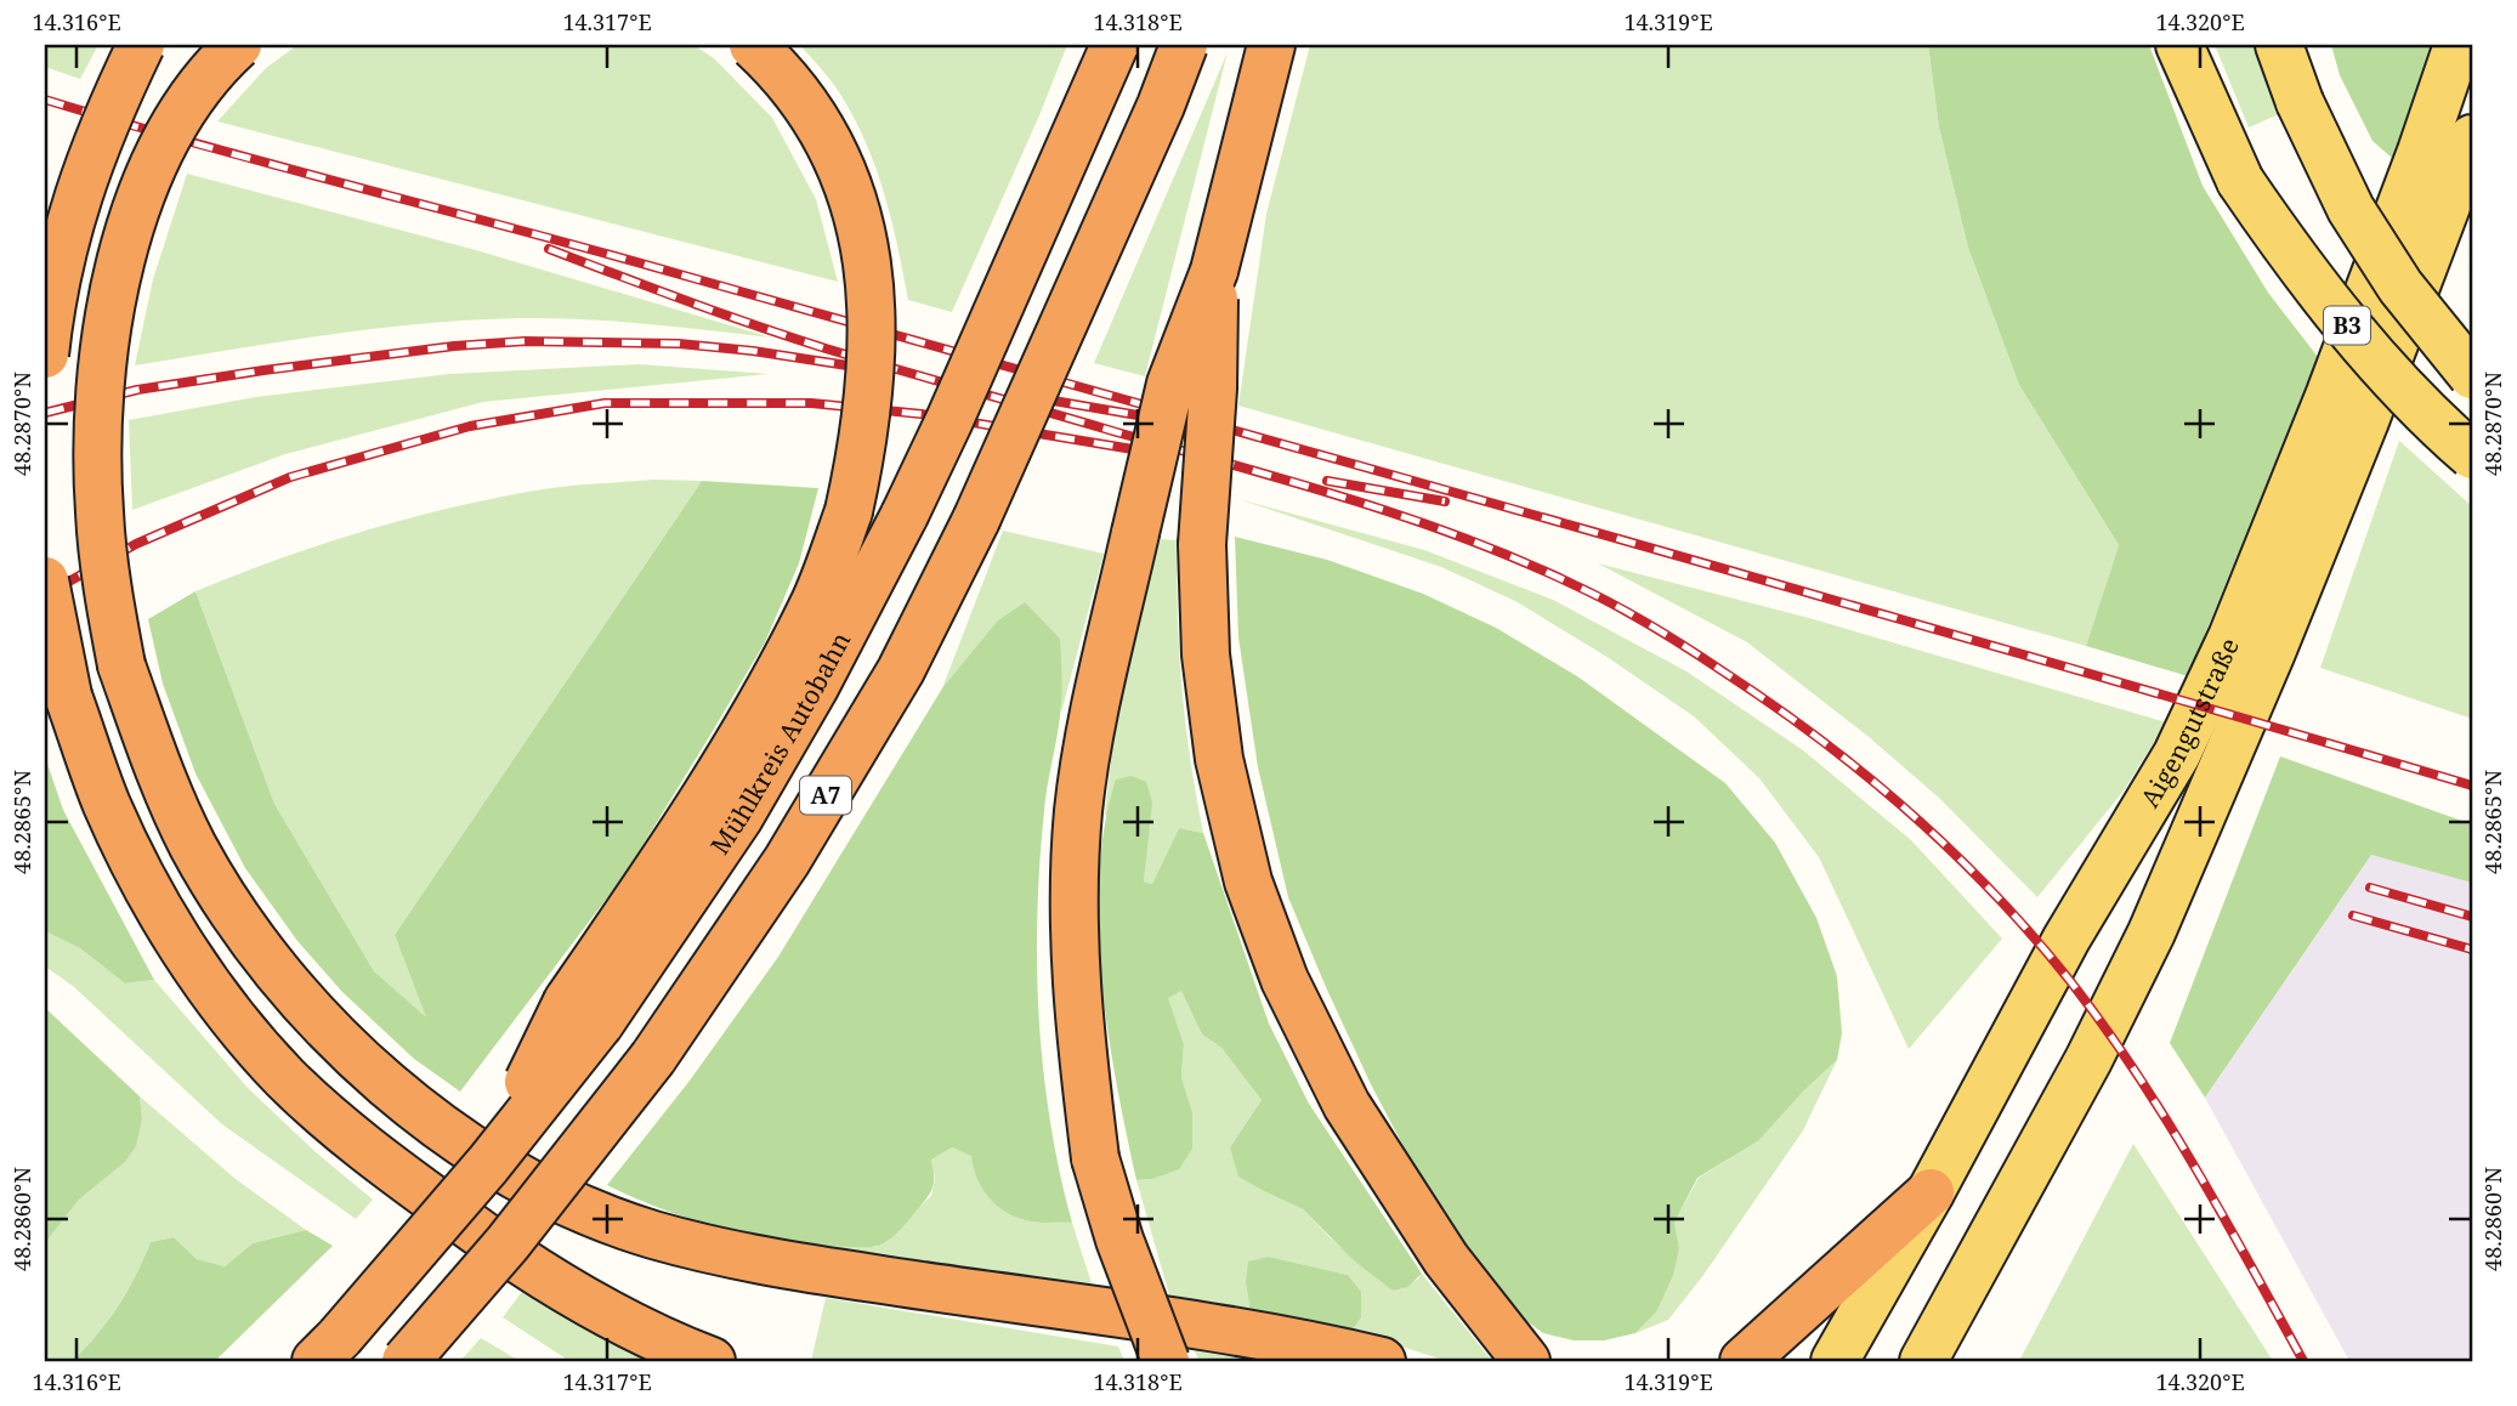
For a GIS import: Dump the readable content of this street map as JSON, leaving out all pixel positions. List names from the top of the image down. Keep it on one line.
{"streets":{"highway":["Mühlkreis Autobahn","A7"],"main road":["B3","Aigengutstraße"]},"coordinates":["14.316°E","14.317°E","14.318°E","14.319°E","14.320°E","48.2870°N","48.2865°N","48.2860°N"]}
